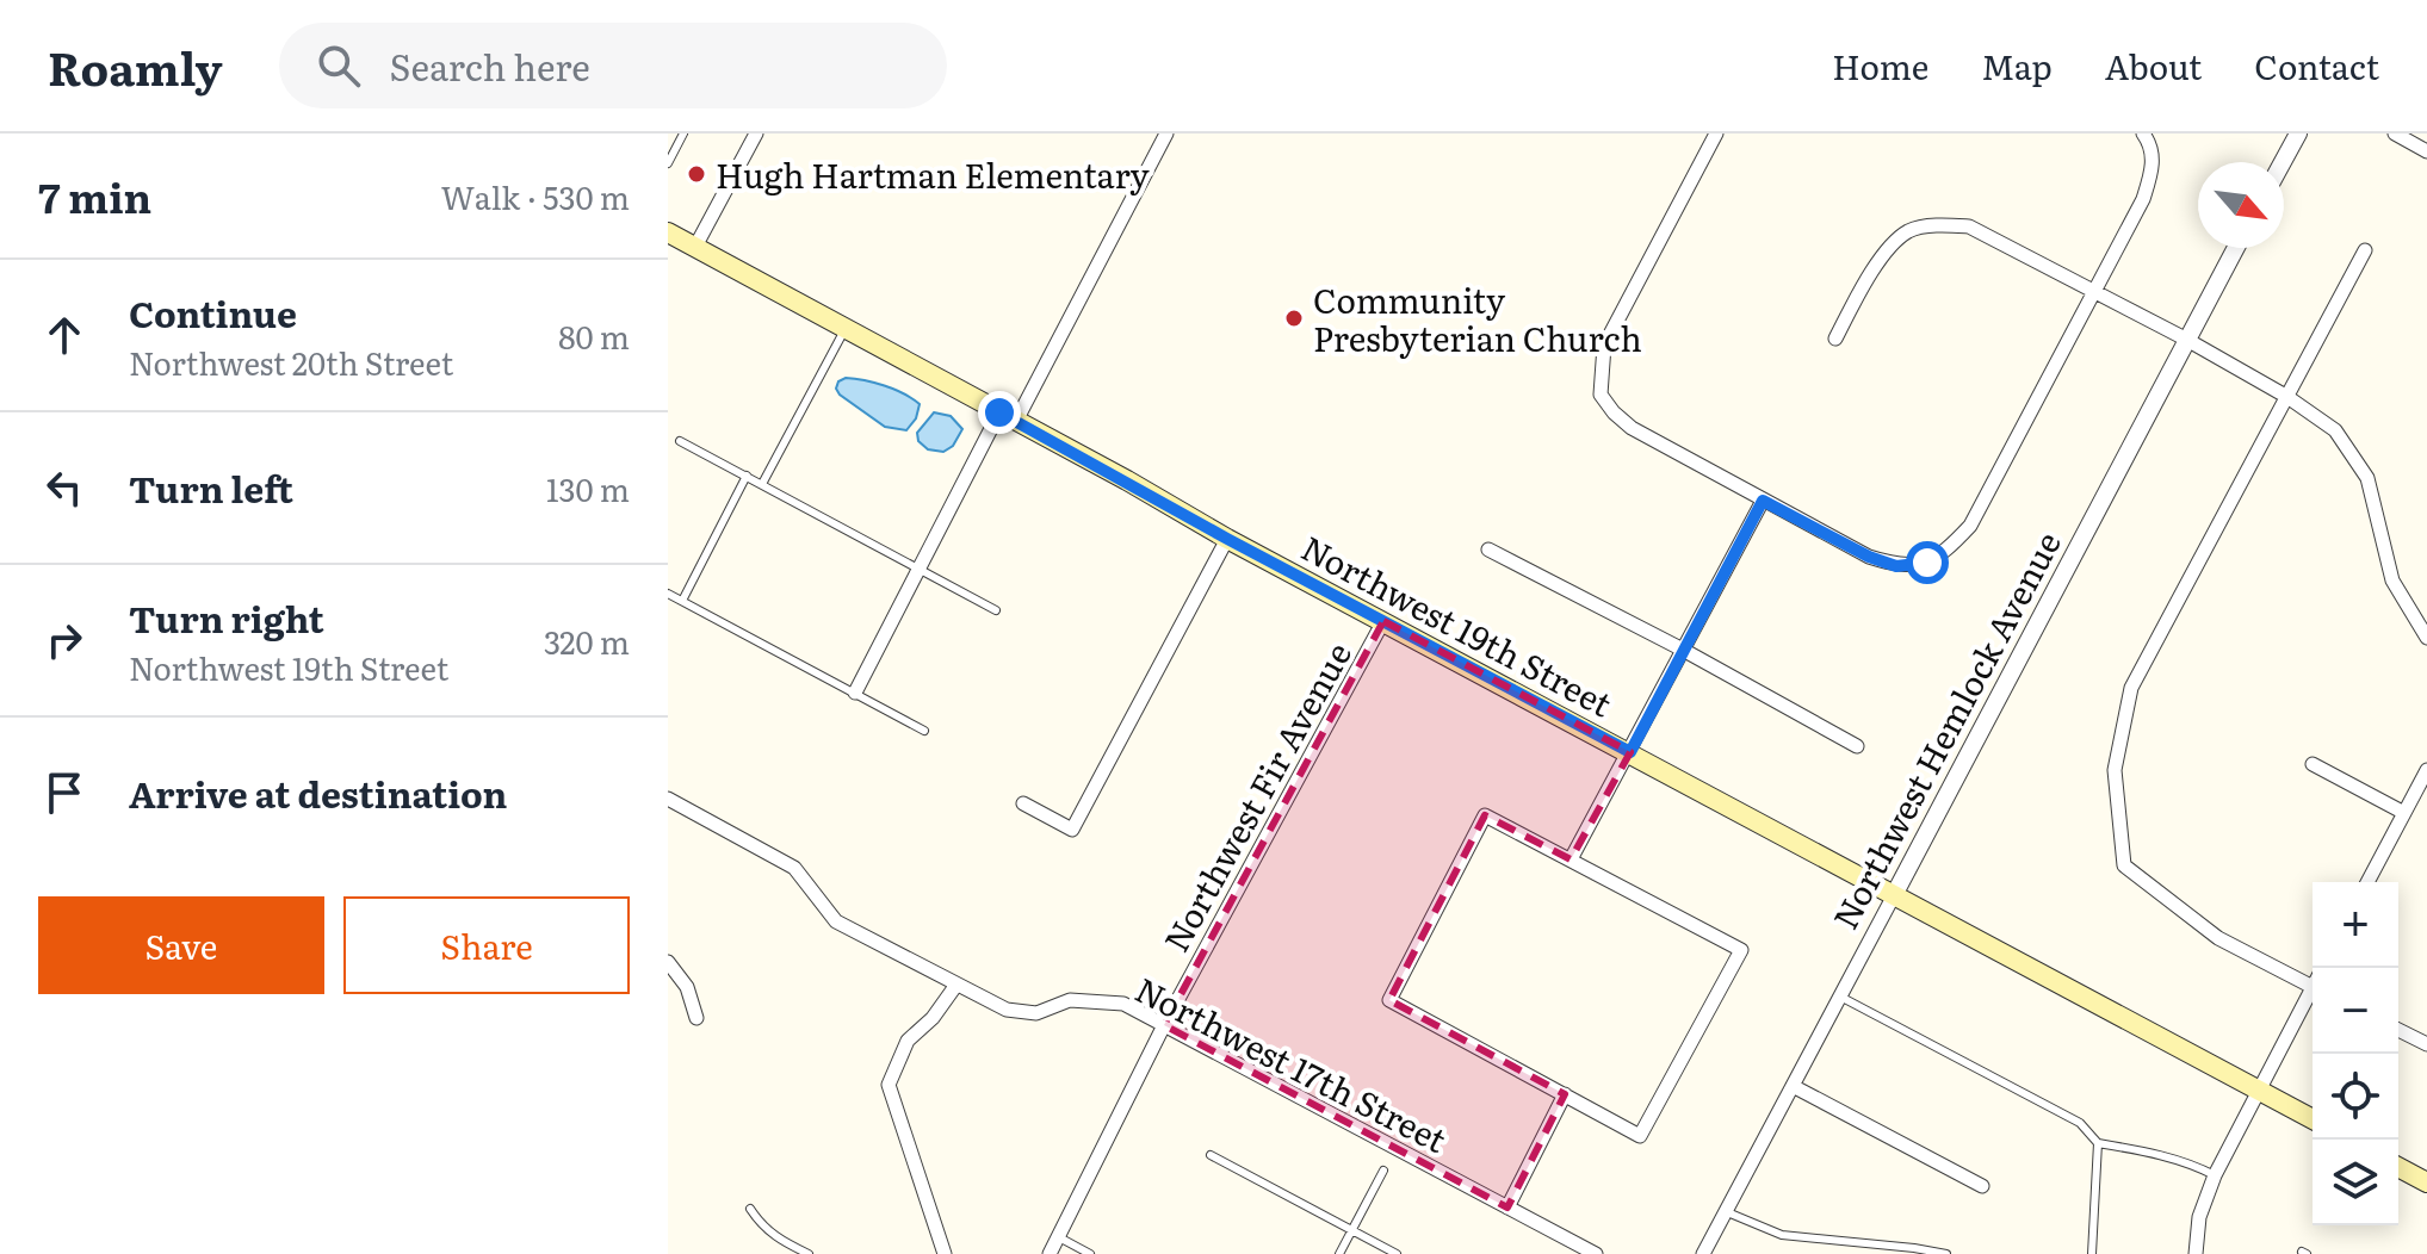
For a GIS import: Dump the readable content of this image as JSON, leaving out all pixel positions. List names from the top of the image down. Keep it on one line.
{"streets":{"main road":["Northwest 19th Street"],"street":["Northwest Hemlock Avenue","Northwest Fir Avenue","Northwest 17th Street"]},"crossings":[["Northwest 19th Street","Northwest Hemlock Avenue"],["Northwest 19th Street","Northwest Fir Avenue"],["Northwest Fir Avenue","Northwest 17th Street"]],"places":["Hugh Hartman Elementary","Community Presbyterian Church"],"north":"bottom right","page":{"header":"Roamly","search":"Search here","nav":["Home","Map","About","Contact"],"heading":["7 min","Walk · 530 m"],"list":[["Continue","Northwest 20th Street","80 m"],["Turn left","130 m"],["Turn right","Northwest 19th Street","320 m"],"Arrive at destination"],"buttons":["Save","Share"],"map_buttons":["+","−"]}}
